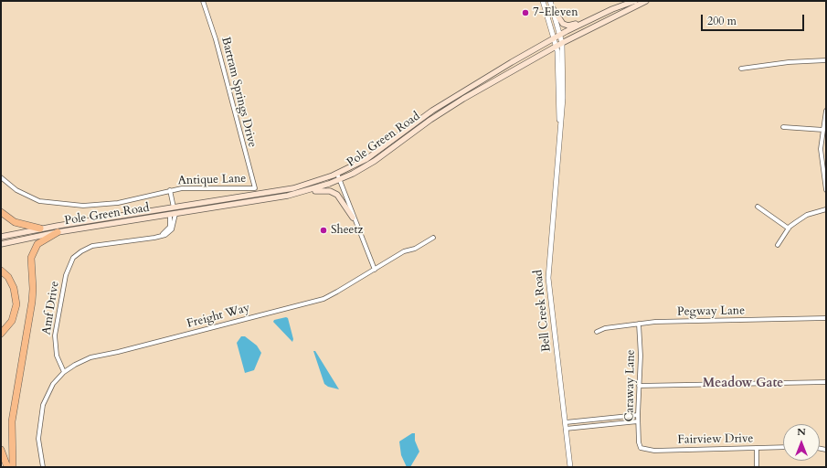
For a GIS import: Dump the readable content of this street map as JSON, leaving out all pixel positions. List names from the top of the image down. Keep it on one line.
{"streets":{"main road":["Pole Green Road"],"street":["Bartram Springs Drive","Antique Lane","Amf Drive","Bell Creek Road","Pegway Lane","Freight Way","Caraway Lane","Fairview Drive"]},"crossings":[["Bartram Springs Drive","Antique Lane"],["Pole Green Road","Antique Lane"],["Pole Green Road","Amf Drive"],["Pole Green Road","Bell Creek Road"],["Amf Drive","Freight Way"],["Pegway Lane","Caraway Lane"],["Caraway Lane","Fairview Drive"]],"districts":["Meadow Gate"],"places":["7-Eleven","Sheetz"],"scale_bar":"200 m","north":"top"}
